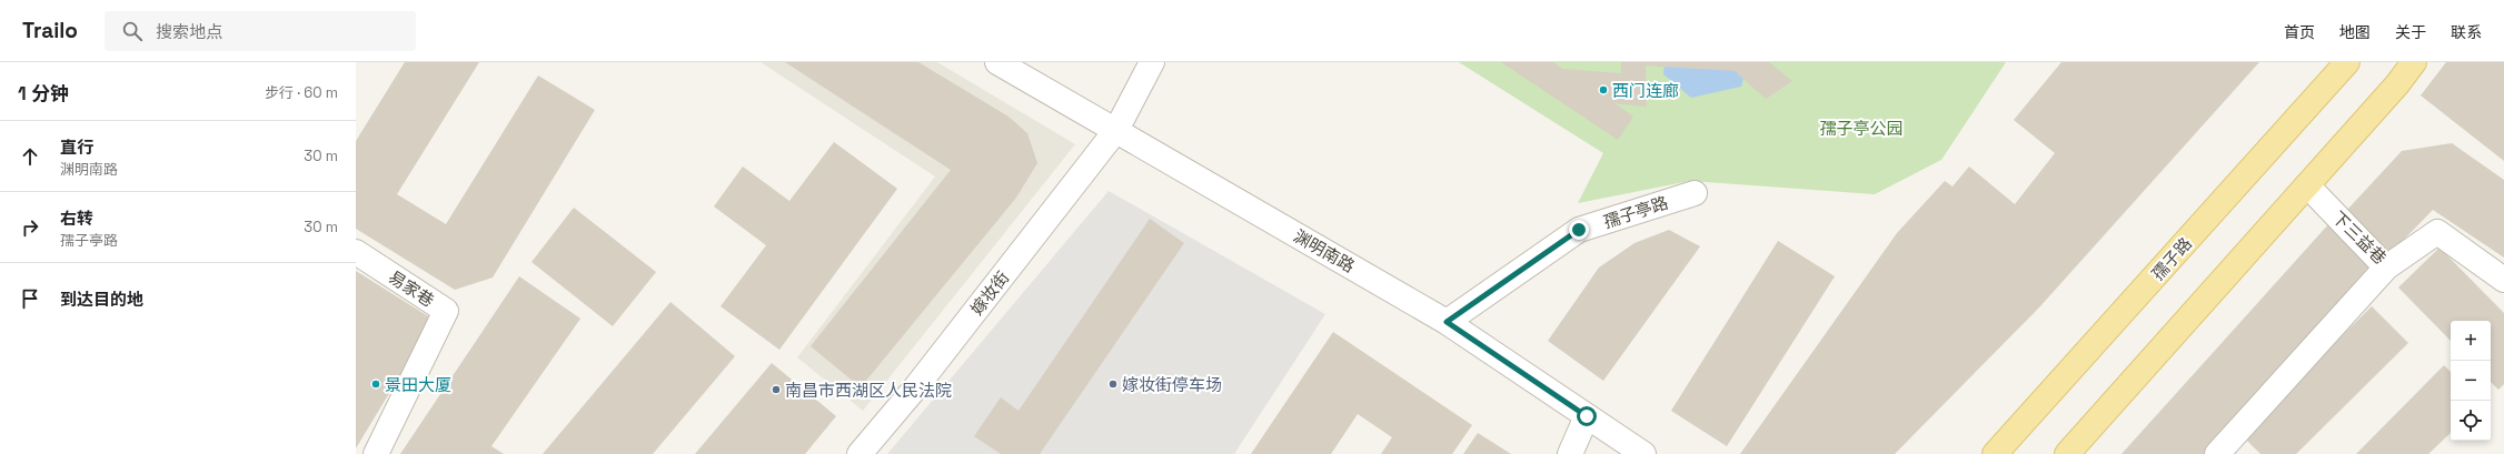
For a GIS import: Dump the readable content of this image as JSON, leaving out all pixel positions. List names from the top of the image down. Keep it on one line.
{"streets":{"main road":["孺子路"],"street":["孺子亭路","下三益巷","渊明南路","易家巷","嫁妆街"]},"crossings":[["孺子亭路","渊明南路"],["渊明南路","嫁妆街"]],"parks":["孺子亭公园"],"places":["西门连廊","景田大厦","嫁妆街停车场","南昌市西湖区人民法院"],"page":{"header":"Trailo","search":"搜索地点","nav":["首页","地图","关于","联系"],"heading":["1 分钟","步行 · 60 m"],"list":[["直行","渊明南路","30 m"],["右转","孺子亭路","30 m"],"到达目的地"],"map_buttons":["+","−"]}}
